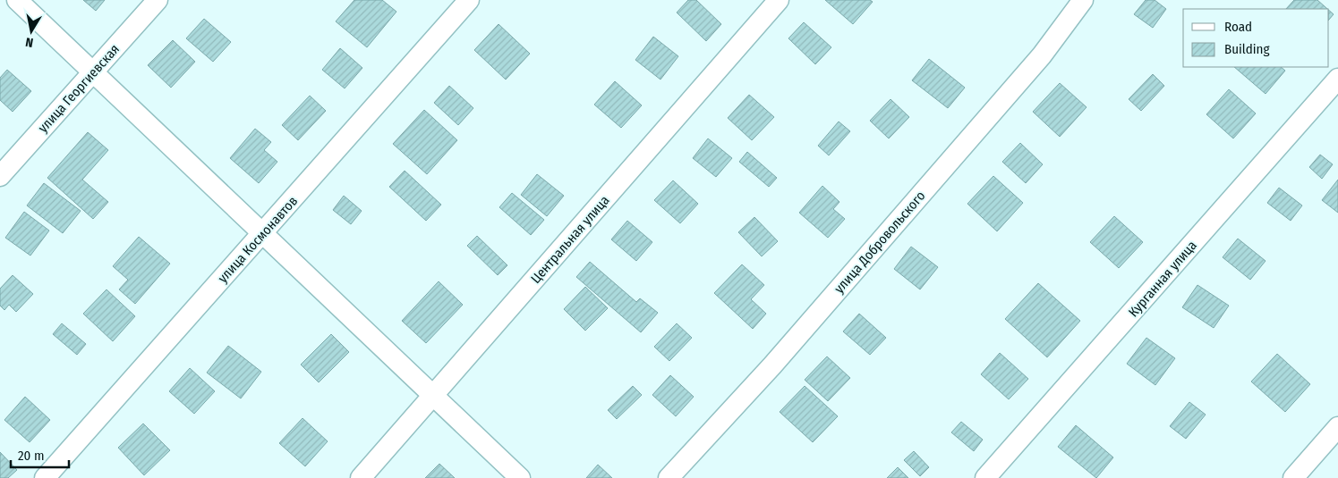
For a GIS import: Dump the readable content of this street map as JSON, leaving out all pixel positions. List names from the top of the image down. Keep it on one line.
{"streets":{"street":["улица Георгиевская","улица Космонавтов","Центральная улица","улица Добровольского","Курганная улица"]},"legend":["Road","Building"],"scale_bar":"20 m","north":"bottom"}
